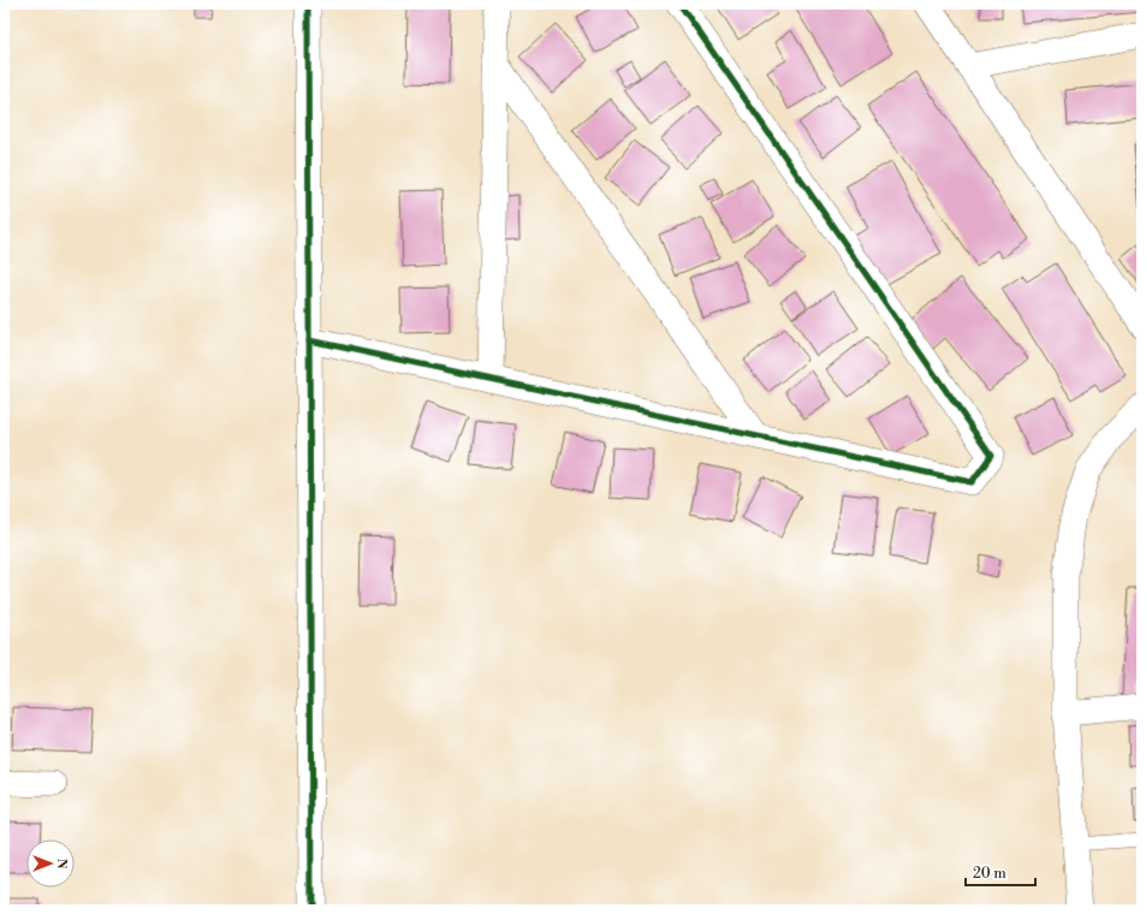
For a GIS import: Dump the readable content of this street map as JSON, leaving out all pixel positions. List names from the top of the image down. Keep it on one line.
{"scale_bar":"20 m","north":"right"}
